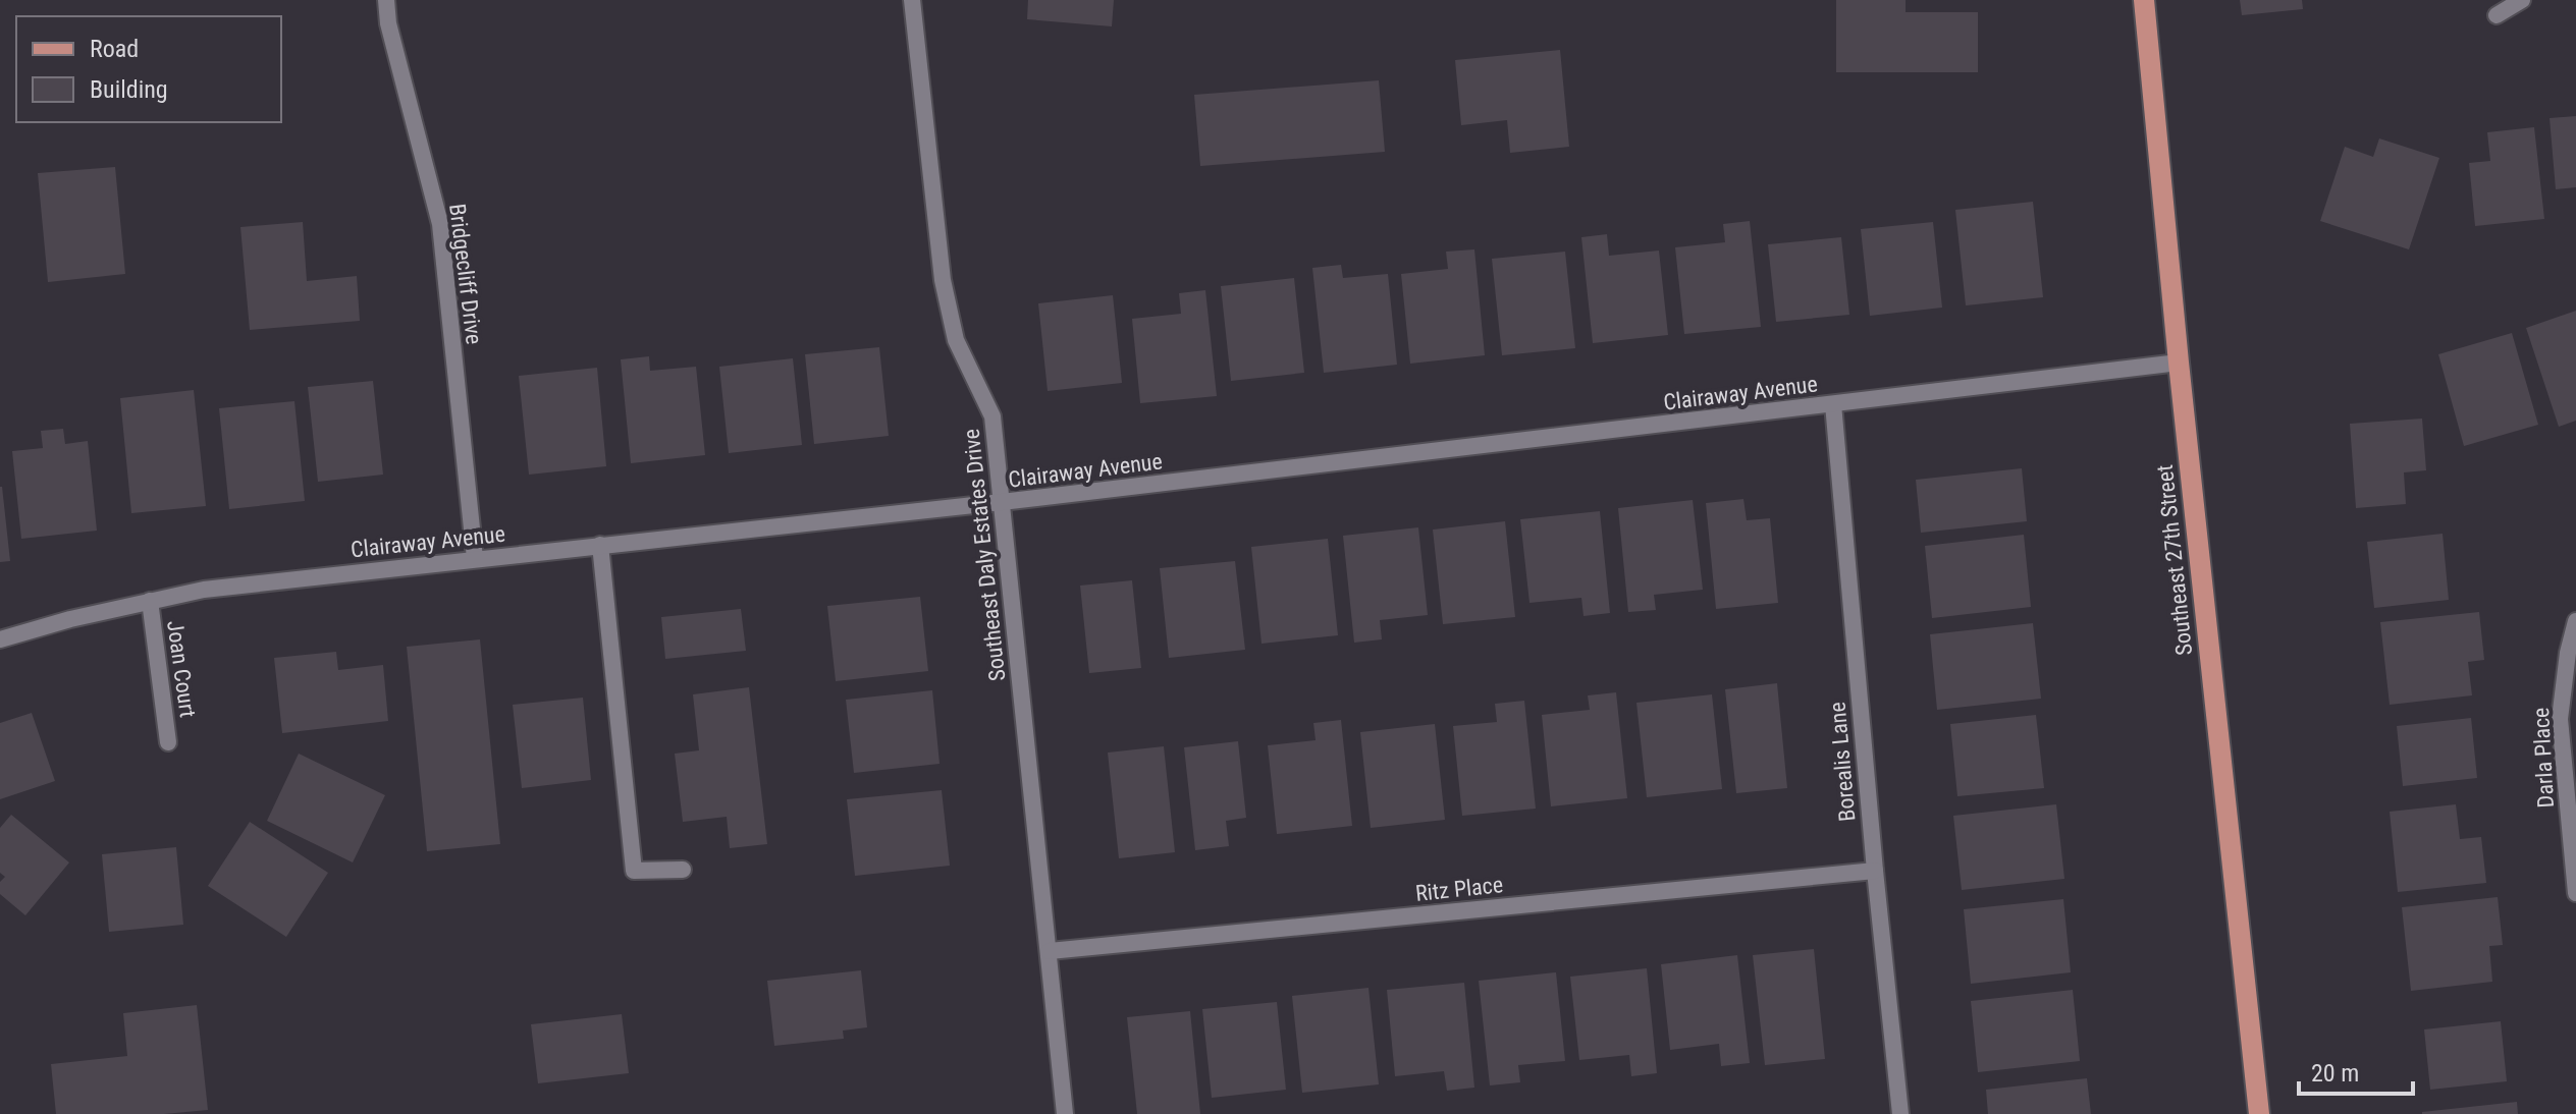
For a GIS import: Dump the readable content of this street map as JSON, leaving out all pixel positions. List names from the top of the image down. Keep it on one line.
{"streets":{"main road":["Southeast 27th Street"],"street":["Bridgecliff Drive","Clairaway Avenue","Southeast Daly Estates Drive","Joan Court","Darla Place","Borealis Lane","Ritz Place"]},"crossings":[["Bridgecliff Drive","Clairaway Avenue"],["Clairaway Avenue","Southeast Daly Estates Drive"],["Clairaway Avenue","Southeast 27th Street"],["Clairaway Avenue","Joan Court"],["Clairaway Avenue","Borealis Lane"],["Southeast Daly Estates Drive","Ritz Place"],["Borealis Lane","Ritz Place"]],"legend":["Road","Building"],"scale_bar":"20 m"}
